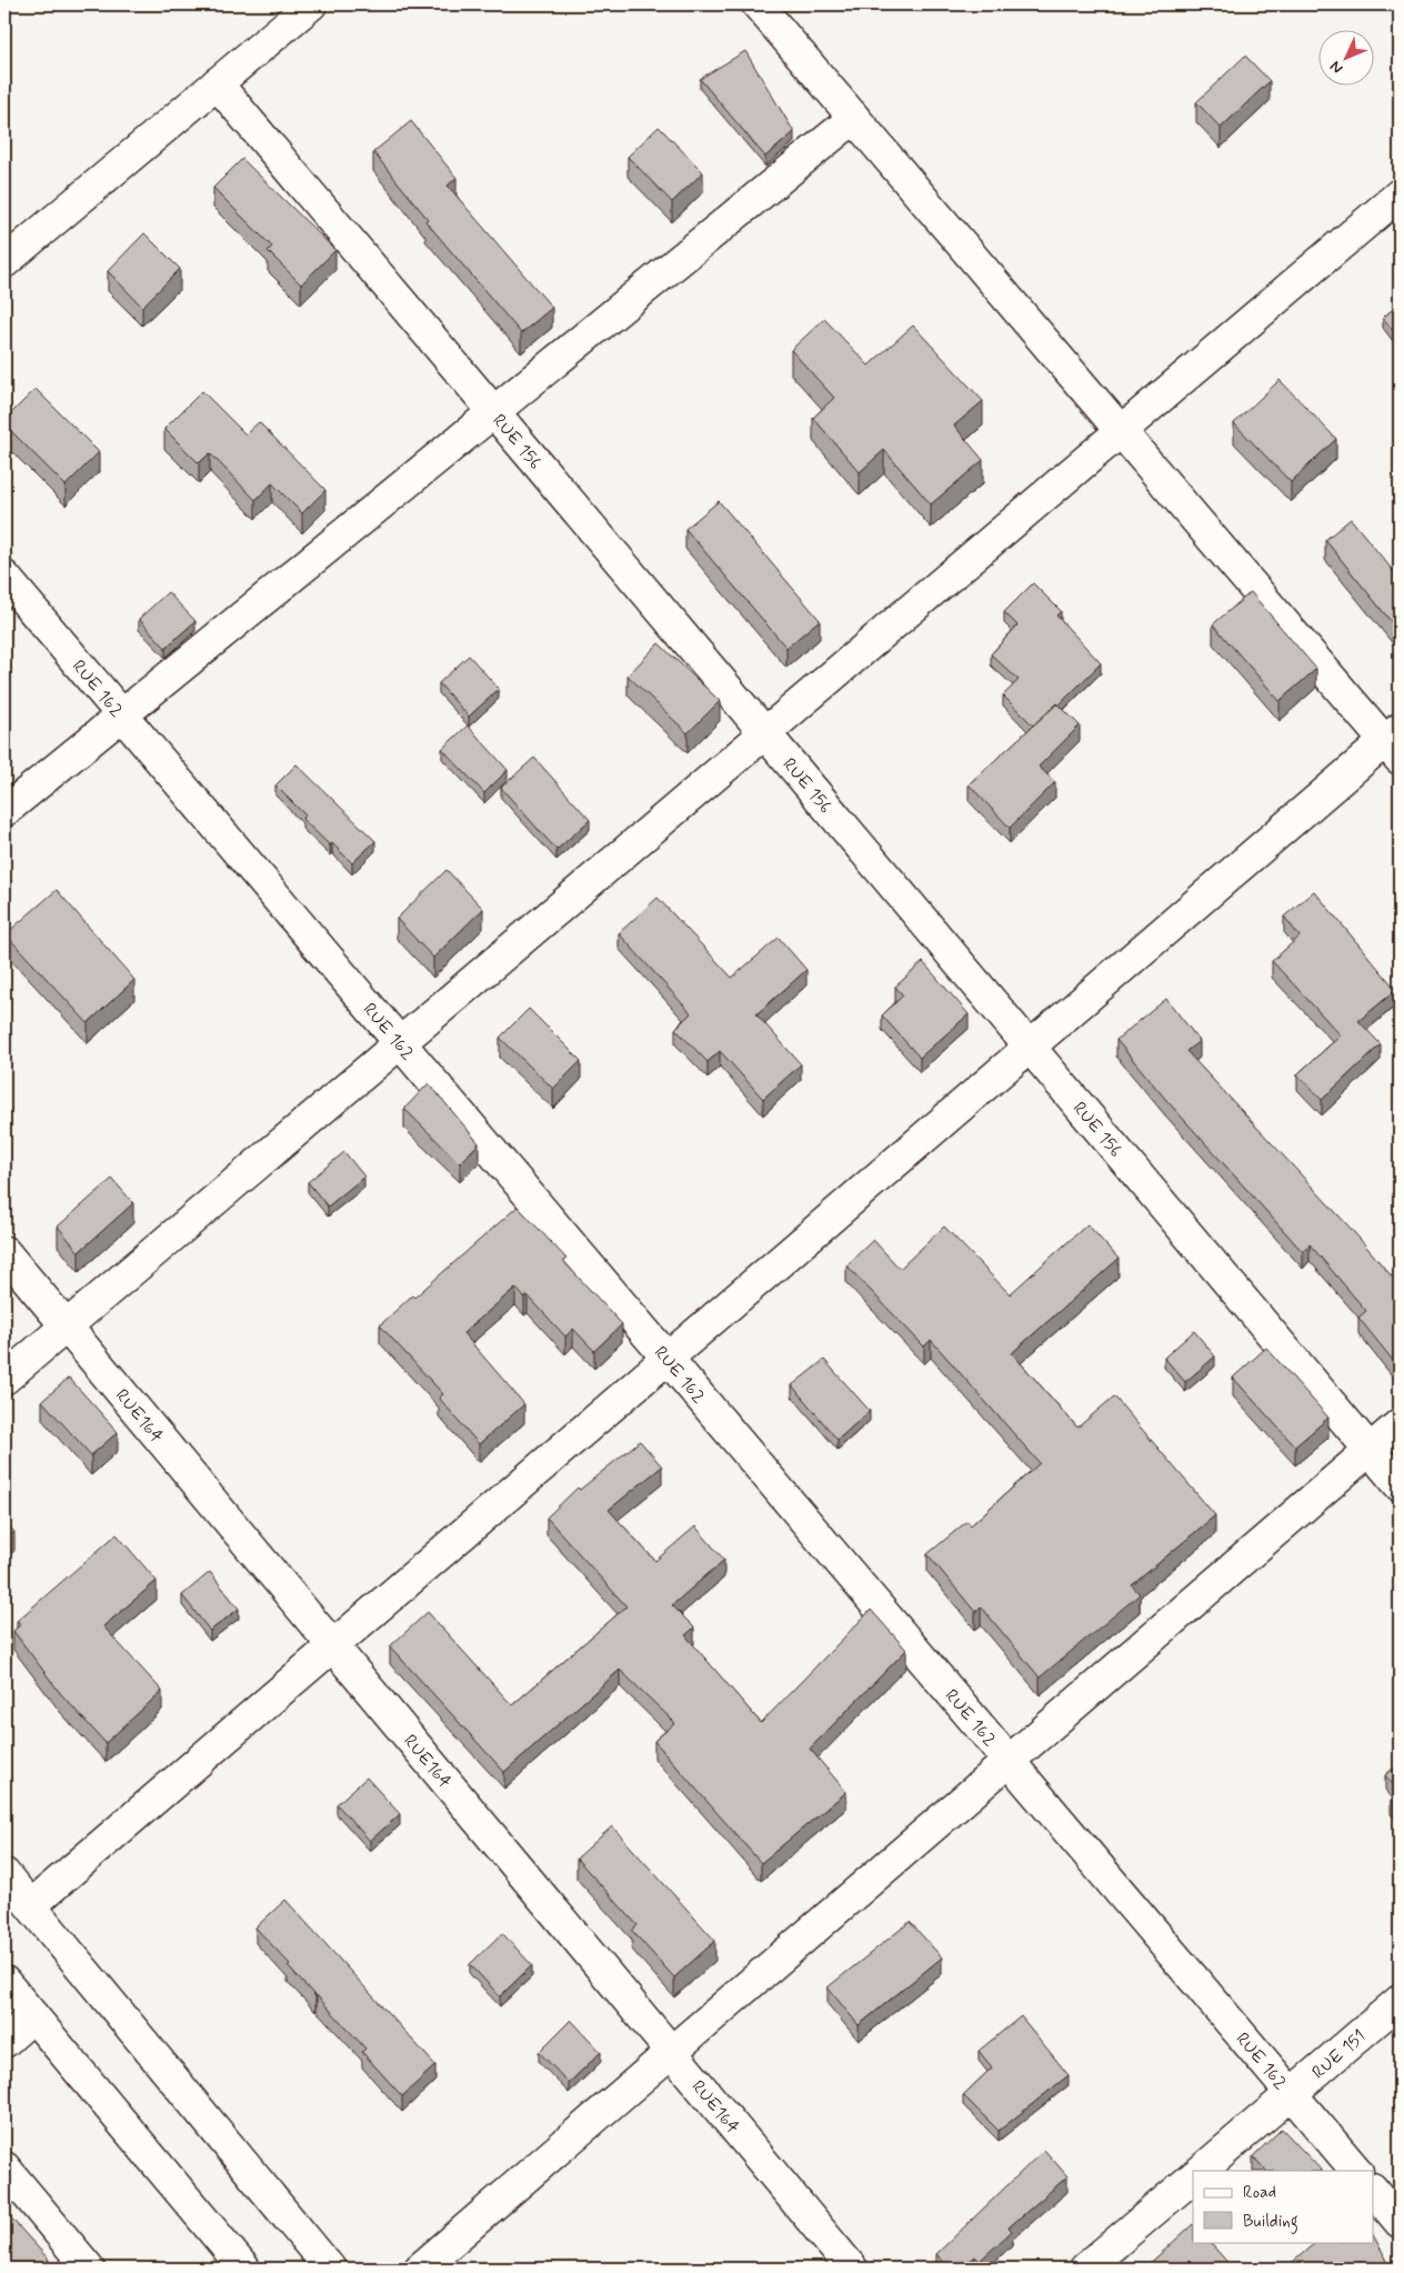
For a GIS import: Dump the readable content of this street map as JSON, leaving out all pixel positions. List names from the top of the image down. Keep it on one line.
{"streets":{"street":["RUE 156","RUE 162","RUE164","RUE 151"]},"crossings":[["RUE 162","RUE 151"]],"legend":["Road","Building"],"north":"bottom left"}
